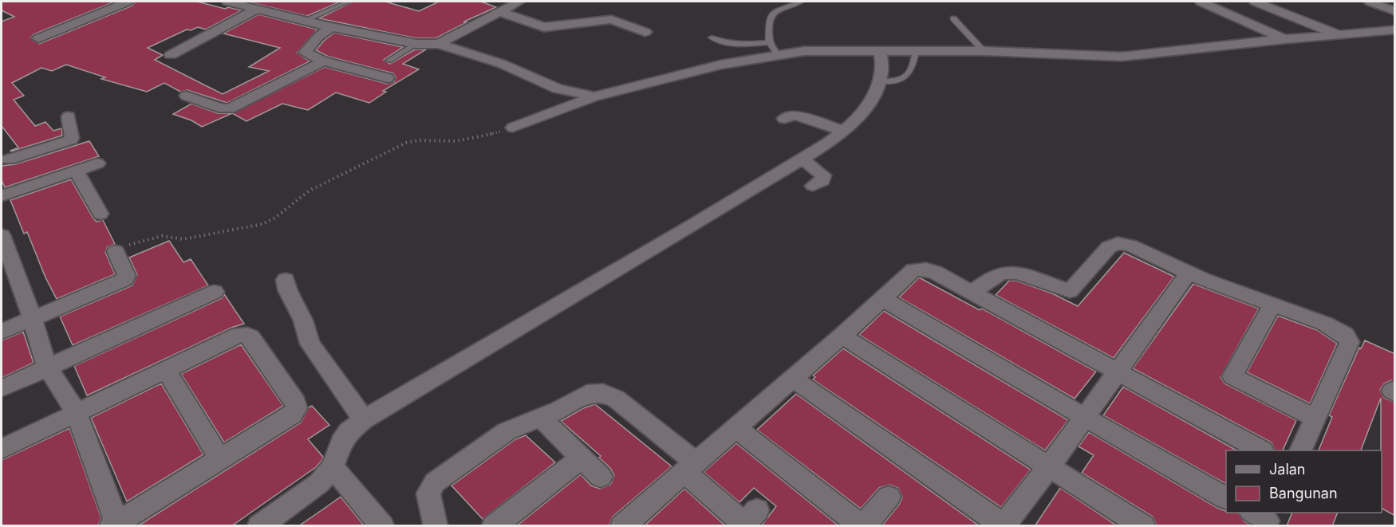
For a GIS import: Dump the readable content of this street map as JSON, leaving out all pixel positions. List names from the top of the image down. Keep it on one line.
{"legend":["Jalan","Bangunan"]}
